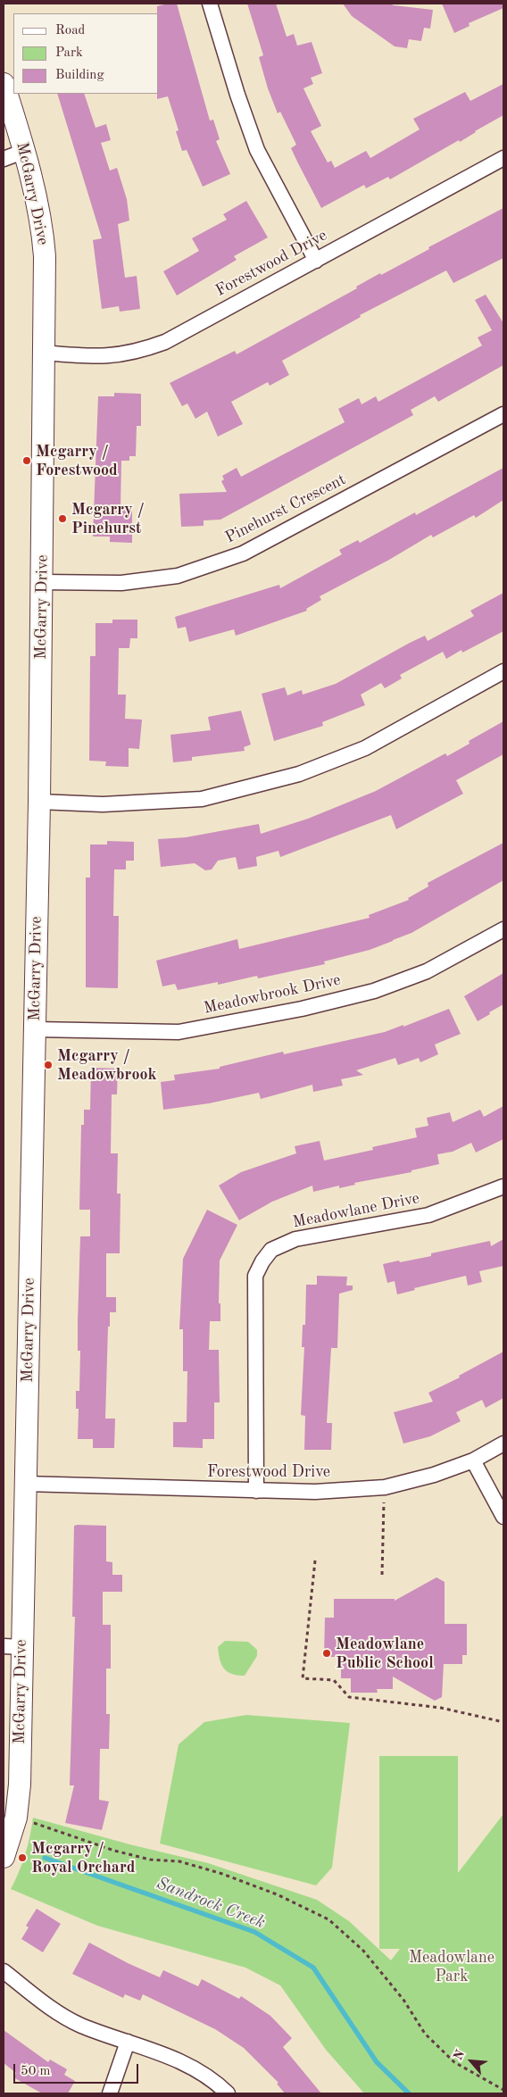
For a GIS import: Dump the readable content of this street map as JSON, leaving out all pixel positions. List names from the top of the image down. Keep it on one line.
{"streets":{"street":["McGarry Drive","Forestwood Drive","Pinehurst Crescent","Meadowbrook Drive","Meadowlane Drive"]},"crossings":[["McGarry Drive","Forestwood Drive"],["McGarry Drive","Pinehurst Crescent"],["McGarry Drive","Meadowbrook Drive"],["Forestwood Drive","Meadowlane Drive"]],"water":["Sandrock Creek"],"parks":["Meadowlane Park"],"places":["Mcgarry / Forestwood","Mcgarry / Pinehurst","Mcgarry / Meadowbrook","Meadowlane Public School","Mcgarry / Royal Orchard"],"legend":["Road","Park","Building"],"scale_bar":"50 m","north":"top left"}
